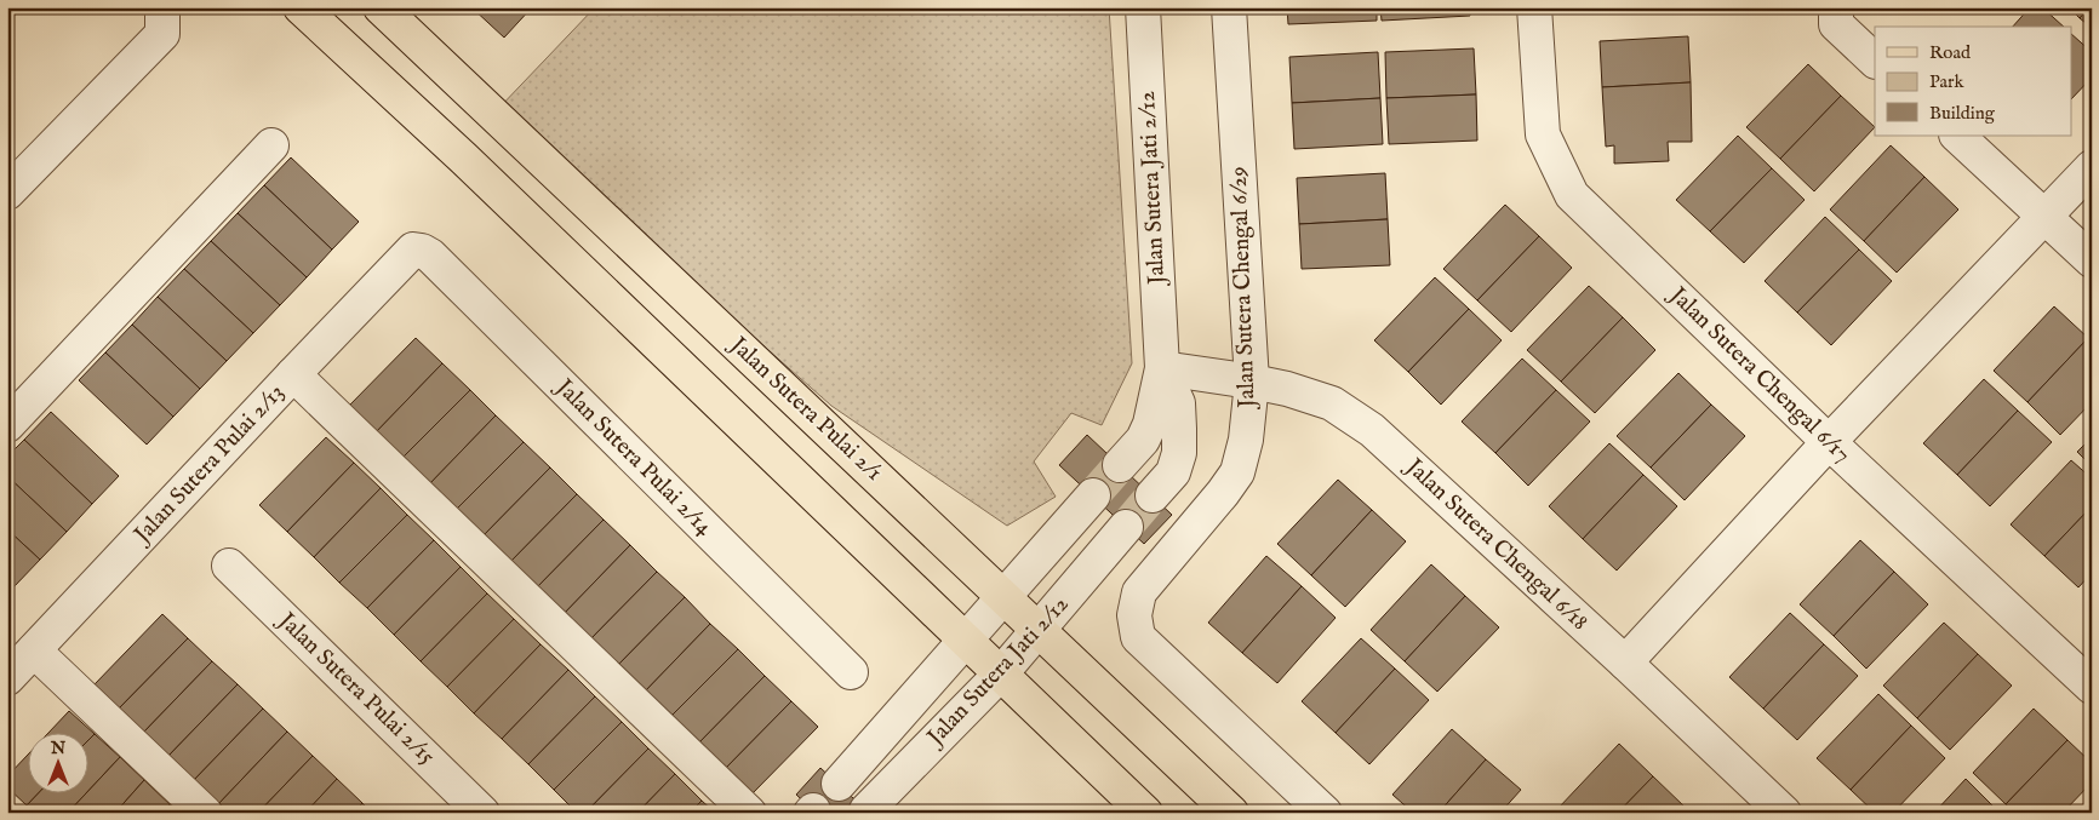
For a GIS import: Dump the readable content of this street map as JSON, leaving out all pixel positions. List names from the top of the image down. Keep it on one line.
{"streets":{"main road":["Jalan Sutera Pulai 2/1"],"street":["Jalan Sutera Jati 2/12","Jalan Sutera Chengal 6/29","Jalan Sutera Chengal 6/17","Jalan Sutera Pulai 2/14","Jalan Sutera Pulai 2/13","Jalan Sutera Chengal 6/18","Jalan Sutera Pulai 2/15"]},"crossings":[["Jalan Sutera Jati 2/12","Jalan Sutera Pulai 2/1"],["Jalan Sutera Jati 2/12","Jalan Sutera Chengal 6/18"],["Jalan Sutera Chengal 6/29","Jalan Sutera Chengal 6/18"],["Jalan Sutera Pulai 2/14","Jalan Sutera Pulai 2/13"]],"legend":["Road","Park","Building"],"north":"top"}
